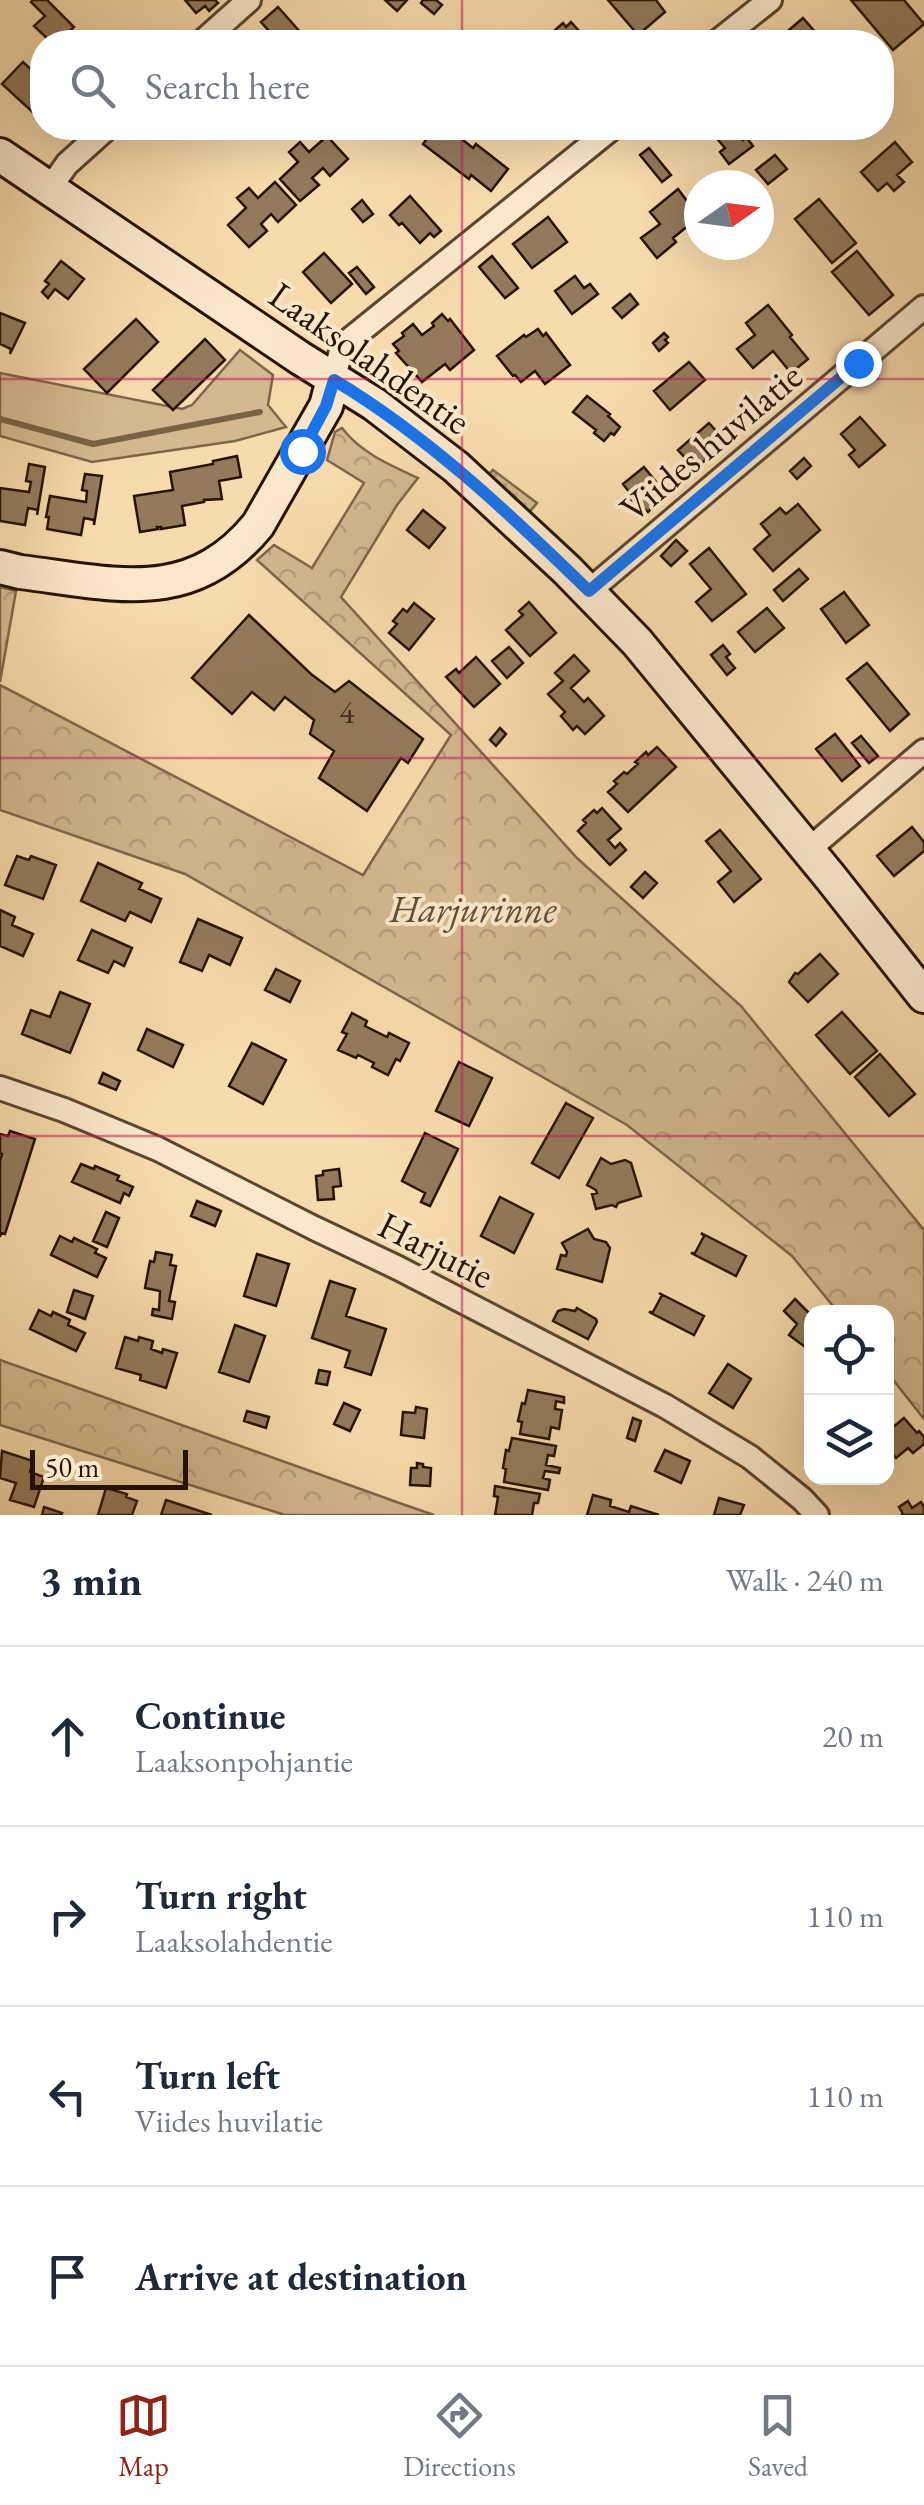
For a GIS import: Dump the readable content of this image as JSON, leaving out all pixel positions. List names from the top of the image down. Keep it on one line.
{"streets":{"street":["Laaksolahdentie","Viides huvilatie","Harjutie"]},"crossings":[["Laaksolahdentie","Viides huvilatie"]],"parks":["Harjurinne"],"house_numbers":["4"],"scale_bar":"50 m","north":"right","page":{"search":"Search here","scale":"50 m","heading":["3 min","Walk · 240 m"],"list":[["Continue","Laaksonpohjantie","20 m"],["Turn right","Laaksolahdentie","110 m"],["Turn left","Viides huvilatie","110 m"],"Arrive at destination"],"nav":["Map","Directions","Saved"]}}
